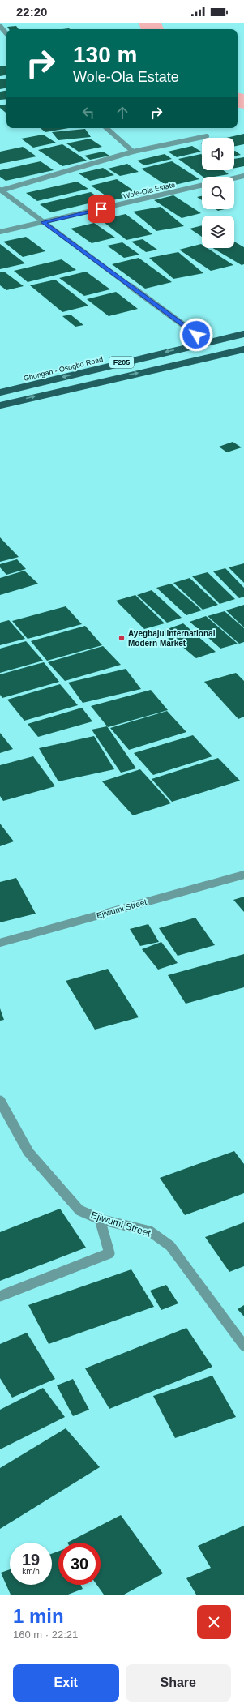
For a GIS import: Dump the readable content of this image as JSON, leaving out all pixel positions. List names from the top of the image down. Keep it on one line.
{"streets":{"main road":["F205","Gbongan - Osogbo Road"],"street":["Wole-Ola Estate","Ejiwumi Street"]},"places":["Ayegbaju International Modern Market"],"page":{"status":"22:20","turn":["130 m","Wole-Ola Estate"],"speed":"19 km/h","limit":"30","heading":["1 min","160 m · 22:21"],"buttons":["Exit","Share"]}}
